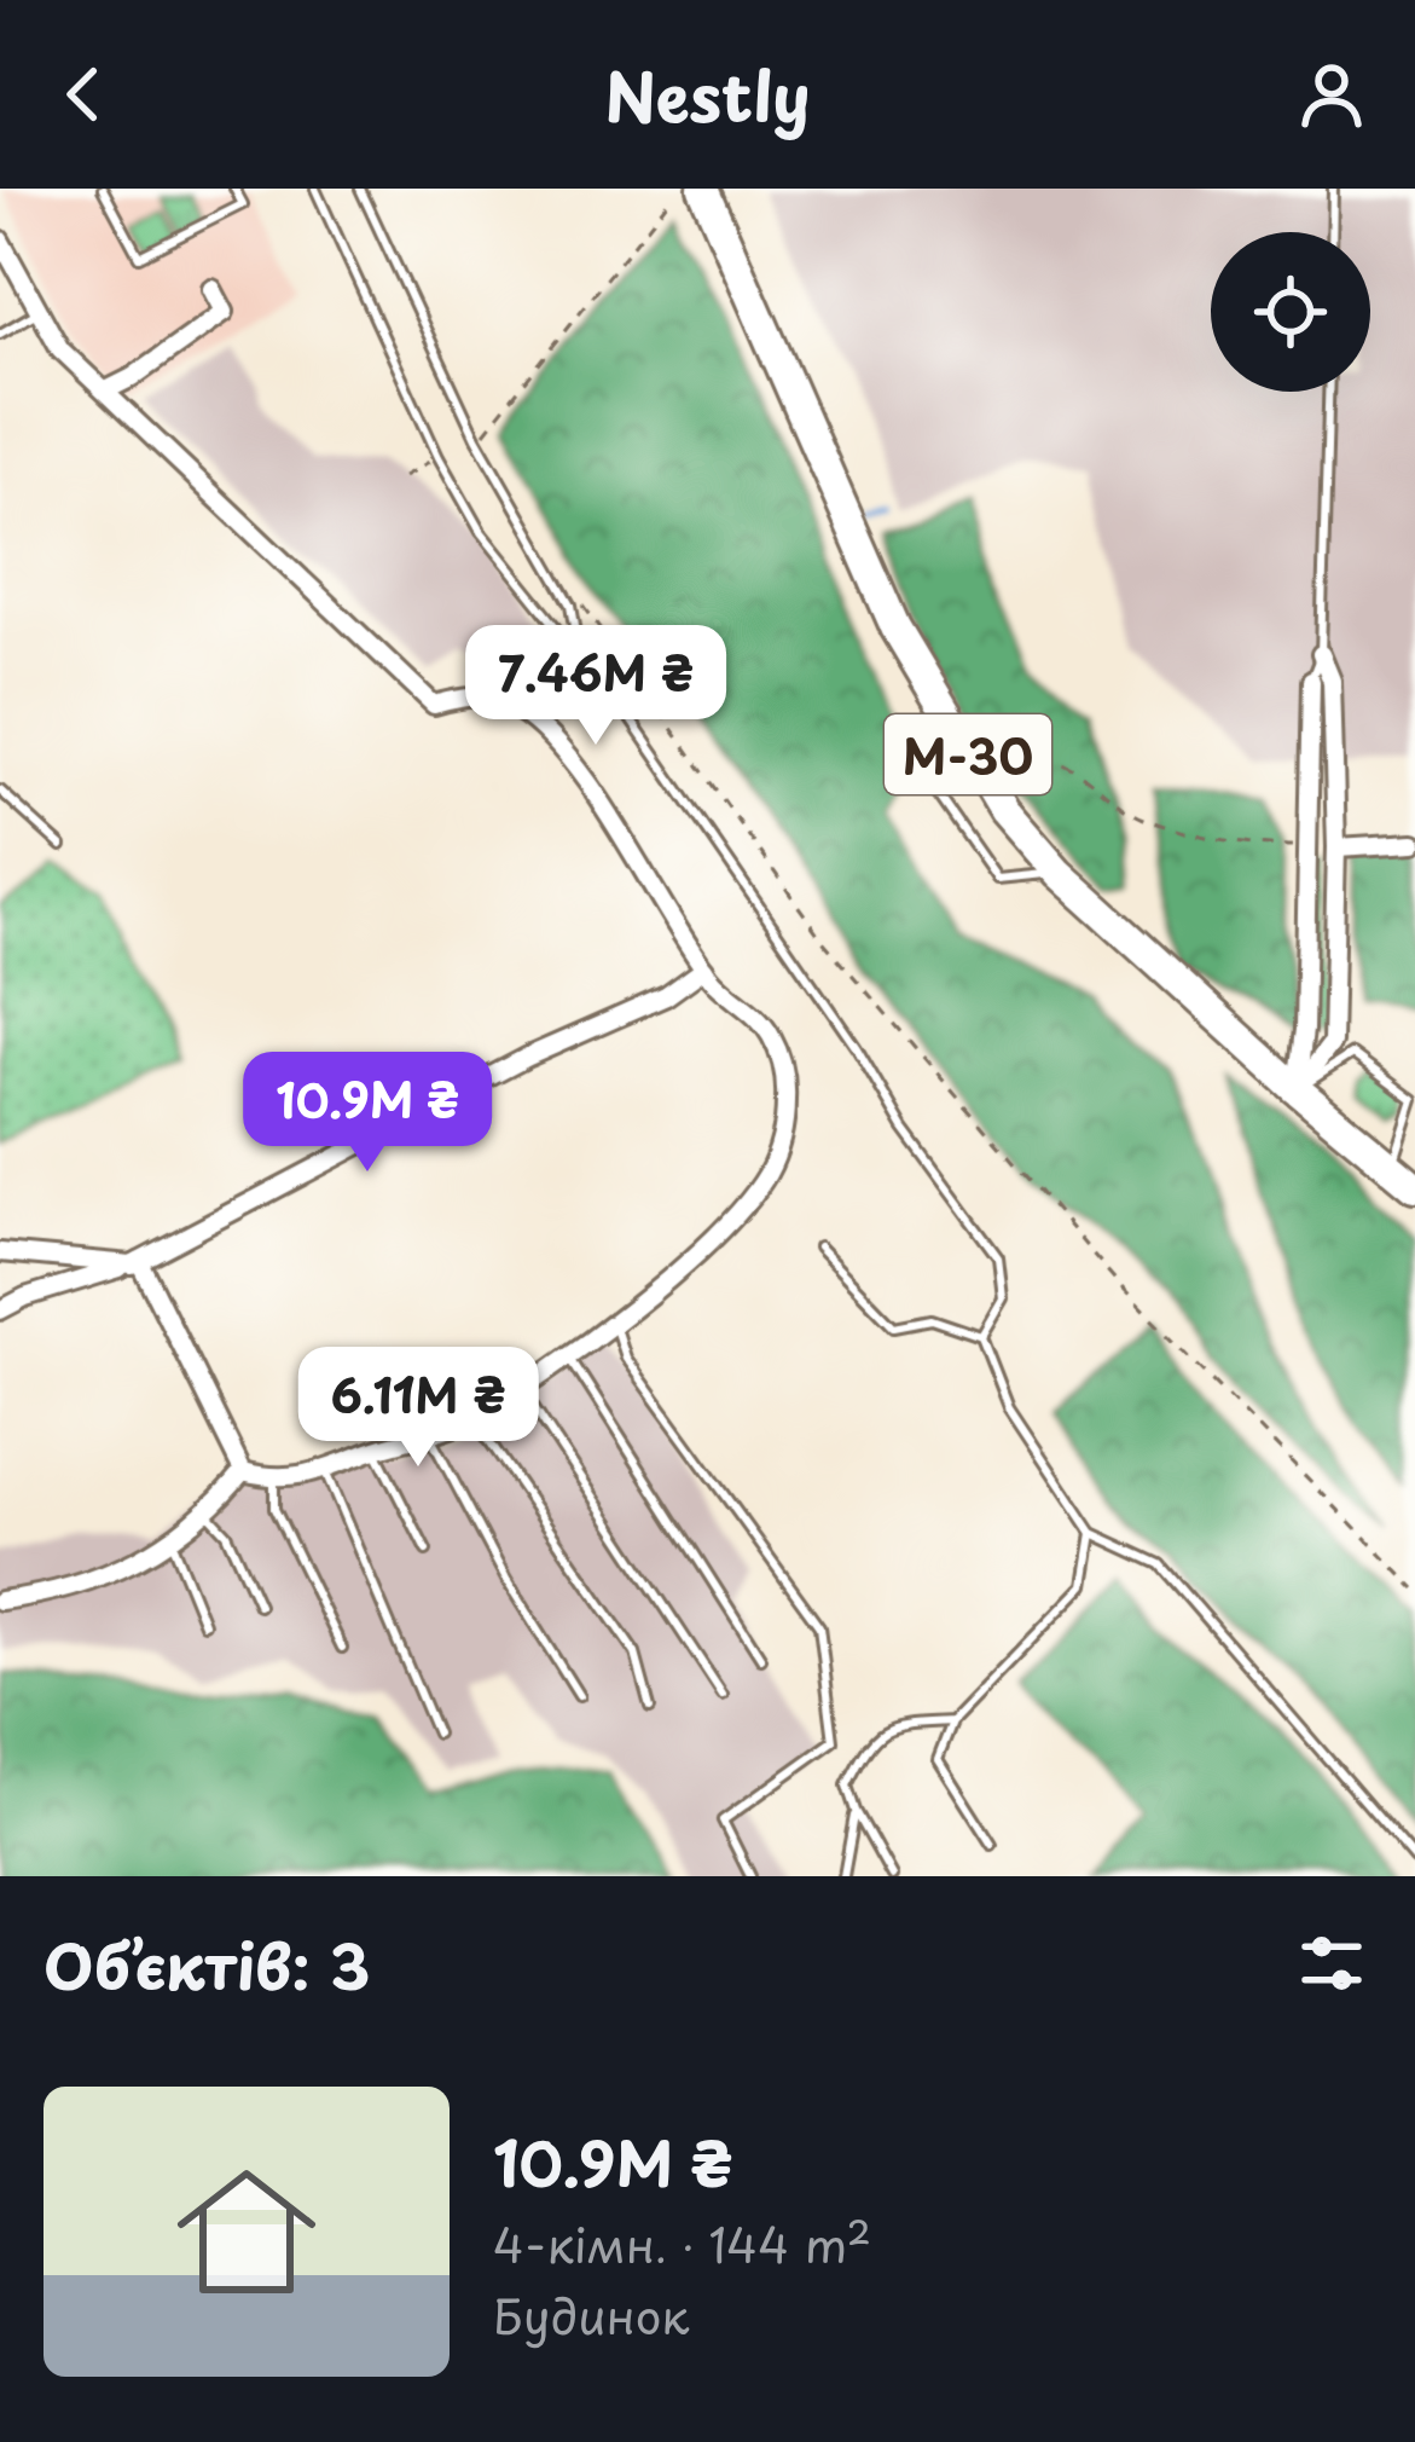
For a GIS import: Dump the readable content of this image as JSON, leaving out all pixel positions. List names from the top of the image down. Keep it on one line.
{"streets":{"highway":["М-30"]},"page":{"header":"Nestly","price":["7.46M ₴","10.9M ₴","6.11M ₴"],"heading":"Об’єктів: 3","list":[{"name":"10.9M ₴","note":"4-кімн. · 144 m² · Будинок"}]}}
